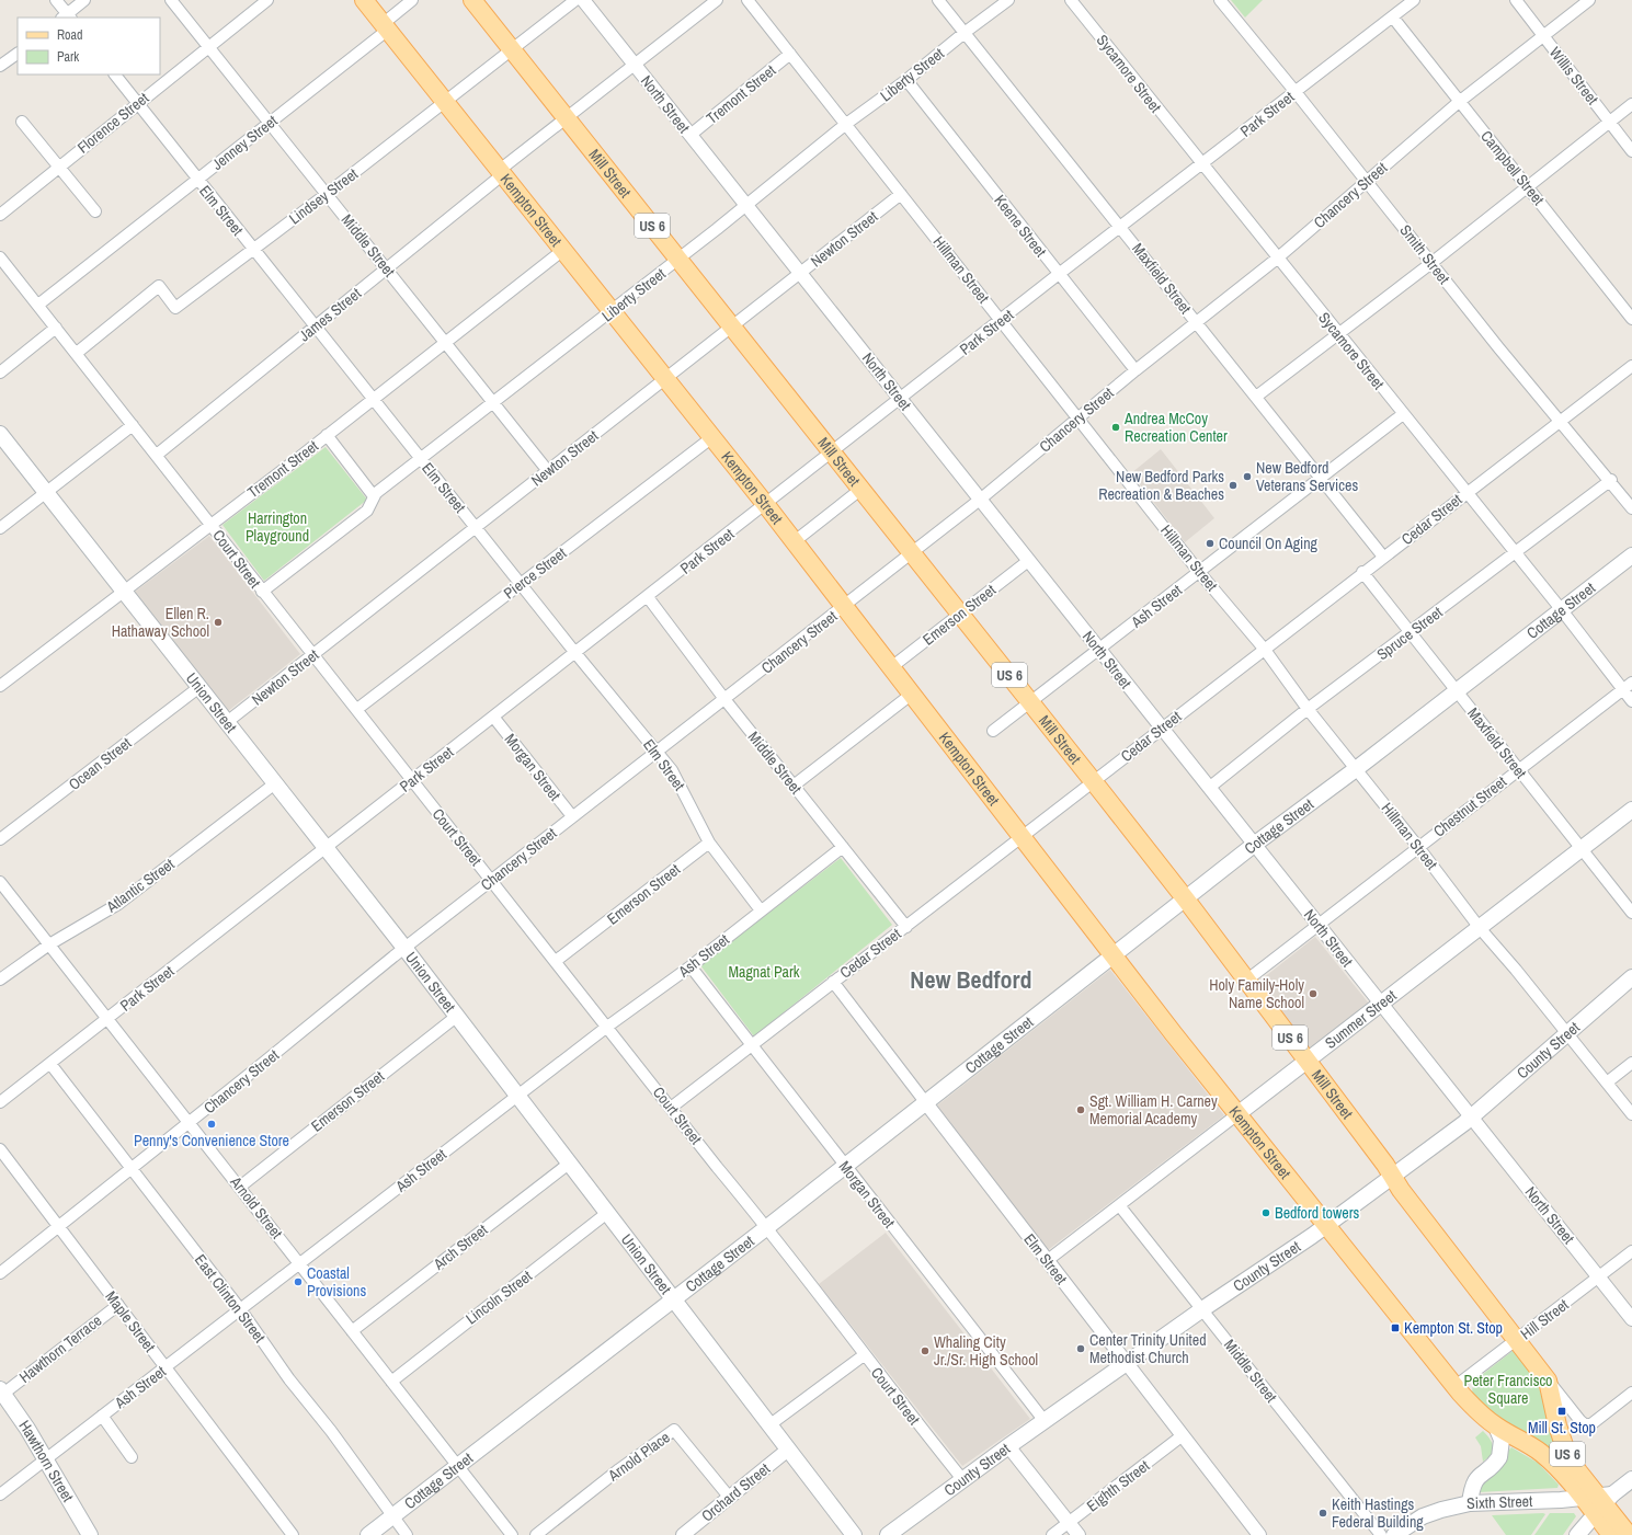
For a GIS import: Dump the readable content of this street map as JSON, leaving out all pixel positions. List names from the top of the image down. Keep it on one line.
{"streets":{"main road":["Mill Street","Kempton Street","US 6","Cottage Street","Union Street","Summer Street","County Street","Hawthorn Street","Sixth Street"],"street":["Sycamore Street","Liberty Street","Willis Street","Tremont Street","North Street","Park Street","Florence Street","Jenney Street","Campbell Street","Chancery Street","Lindsey Street","Elm Street","Keene Street","Newton Street","Middle Street","Smith Street","Hillman Street","Maxfield Street","James Street","Cedar Street","Court Street","Pierce Street","Ash Street","Emerson Street","Spruce Street","Ocean Street","Morgan Street","Chestnut Street","Atlantic Street","Arnold Street","Arch Street","Lincoln Street","East Clinton Street","Hill Street","Maple Street","Hawthorn Terrace","Arnold Place","Eighth Street","Orchard Street"]},"crossings":[["Sycamore Street","Park Street"],["Sycamore Street","Chancery Street"],["Sycamore Street","Cedar Street"],["Sycamore Street","Ash Street"],["Sycamore Street","Cottage Street"],["Sycamore Street","Spruce Street"],["Sycamore Street","Chestnut Street"],["Liberty Street","North Street"],["Liberty Street","Mill Street"],["Liberty Street","Kempton Street"],["Liberty Street","Elm Street"],["Liberty Street","Keene Street"],["Liberty Street","Middle Street"],["Liberty Street","Hillman Street"],["Liberty Street","Maxfield Street"],["Liberty Street","Court Street"],["Willis Street","Chancery Street"],["Tremont Street","North Street"],["Tremont Street","Kempton Street"],["Tremont Street","Elm Street"],["Tremont Street","Middle Street"],["Tremont Street","Hillman Street"],["Tremont Street","Court Street"],["Tremont Street","Union Street"],["North Street","Park Street"],["North Street","Chancery Street"],["North Street","Newton Street"],["North Street","James Street"],["North Street","Cedar Street"],["North Street","Ash Street"],["North Street","Cottage Street"],["North Street","Emerson Street"],["North Street","Spruce Street"],["North Street","Chestnut Street"],["North Street","Summer Street"],["North Street","County Street"],["North Street","Hill Street"],["Park Street","Campbell Street"],["Park Street","Mill Street"],["Park Street","Kempton Street"],["Park Street","Elm Street"],["Park Street","Keene Street"],["Park Street","Middle Street"],["Park Street","Smith Street"],["Park Street","Hillman Street"],["Park Street","Maxfield Street"],["Park Street","Court Street"],["Park Street","Union Street"],["Park Street","Morgan Street"],["Park Street","Arnold Street"],["Park Street","East Clinton Street"],["Florence Street","Elm Street"],["Florence Street","Middle Street"],["Jenney Street","Kempton Street"],["Jenney Street","Elm Street"],["Jenney Street","Middle Street"],["Jenney Street","Court Street"],["Campbell Street","Chancery Street"],["Mill Street","Chancery Street"],["Mill Street","Lindsey Street"],["Mill Street","Kempton Street"],["Mill Street","US 6"],["Mill Street","Newton Street"],["Mill Street","James Street"],["Mill Street","Cedar Street"],["Mill Street","Ash Street"],["Mill Street","Cottage Street"],["Mill Street","Emerson Street"],["Mill Street","Chestnut Street"],["Mill Street","Summer Street"],["Mill Street","County Street"],["Mill Street","Hill Street"],["Mill Street","Sixth Street"],["Chancery Street","Kempton Street"],["Chancery Street","Elm Street"],["Chancery Street","Keene Street"],["Chancery Street","Middle Street"],["Chancery Street","Smith Street"],["Chancery Street","Hillman Street"],["Chancery Street","Maxfield Street"],["Chancery Street","Court Street"],["Chancery Street","Union Street"],["Chancery Street","Morgan Street"],["Chancery Street","Arnold Street"],["Chancery Street","East Clinton Street"],["Chancery Street","Maple Street"],["Lindsey Street","Kempton Street"],["Lindsey Street","Elm Street"],["Lindsey Street","Middle Street"],["Lindsey Street","Court Street"],["Kempton Street","US 6"],["Kempton Street","Newton Street"],["Kempton Street","James Street"],["Kempton Street","Cedar Street"],["Kempton Street","Pierce Street"],["Kempton Street","Cottage Street"],["Kempton Street","Emerson Street"],["Kempton Street","Summer Street"],["Kempton Street","County Street"],["Kempton Street","Hill Street"],["Kempton Street","Sixth Street"],["Elm Street","Newton Street"],["Elm Street","James Street"],["Elm Street","Cedar Street"],["Elm Street","Pierce Street"],["Elm Street","Ash Street"],["Elm Street","Cottage Street"],["Elm Street","Emerson Street"],["Elm Street","Summer Street"],["Elm Street","County Street"],["Elm Street","Eighth Street"],["US 6","Sixth Street"],["Newton Street","Middle Street"],["Newton Street","Hillman Street"],["Newton Street","Court Street"],["Newton Street","Union Street"],["Middle Street","James Street"],["Middle Street","Cedar Street"],["Middle Street","Ash Street"],["Middle Street","Summer Street"],["Middle Street","County Street"],["Smith Street","Cedar Street"],["Smith Street","Spruce Street"],["Hillman Street","Cedar Street"],["Hillman Street","Ash Street"],["Hillman Street","Cottage Street"],["Hillman Street","Spruce Street"],["Hillman Street","Chestnut Street"],["Hillman Street","Summer Street"],["Hillman Street","County Street"],["Maxfield Street","Cedar Street"],["Maxfield Street","Ash Street"],["Maxfield Street","Cottage Street"],["Maxfield Street","Spruce Street"],["Maxfield Street","Chestnut Street"],["Maxfield Street","Summer Street"],["James Street","Court Street"],["Cedar Street","Court Street"],["Cedar Street","Morgan Street"],["Court Street","Pierce Street"],["Court Street","Ash Street"],["Court Street","Cottage Street"],["Court Street","Emerson Street"],["Court Street","County Street"],["Ash Street","Union Street"],["Ash Street","Morgan Street"],["Ash Street","Arnold Street"],["Ash Street","East Clinton Street"],["Ash Street","Maple Street"],["Ash Street","Hawthorn Street"],["Cottage Street","Union Street"],["Cottage Street","Morgan Street"],["Cottage Street","Arnold Street"],["Cottage Street","East Clinton Street"],["Emerson Street","Union Street"],["Emerson Street","Arnold Street"],["Union Street","Ocean Street"],["Union Street","Atlantic Street"],["Union Street","Arch Street"],["Union Street","Lincoln Street"],["Union Street","Orchard Street"],["Morgan Street","County Street"],["Atlantic Street","Arnold Street"],["Arnold Street","Arch Street"],["Arnold Street","Lincoln Street"],["Maple Street","Hawthorn Terrace"],["Hawthorn Terrace","Hawthorn Street"],["Arnold Place","Orchard Street"]],"districts":["New Bedford"],"parks":["Harrington Playground","Magnat Park","Peter Francisco Square"],"places":{"other":["Andrea McCoy Recreation Center","New Bedford Veterans Services","New Bedford Parks Recreation & Beaches","Council On Aging","Ellen R. Hathaway School","Holy Family-Holy Name School","Sgt. William H. Carney Memorial Academy","Penny's Convenience Store","Bedford towers","Coastal Provisions","Center Trinity United Methodist Church","Whaling City Jr./Sr. High School","Keith Hastings Federal Building"],"transit":["Kempton St. Stop","Mill St. Stop"]},"legend":["Road","Park"]}
